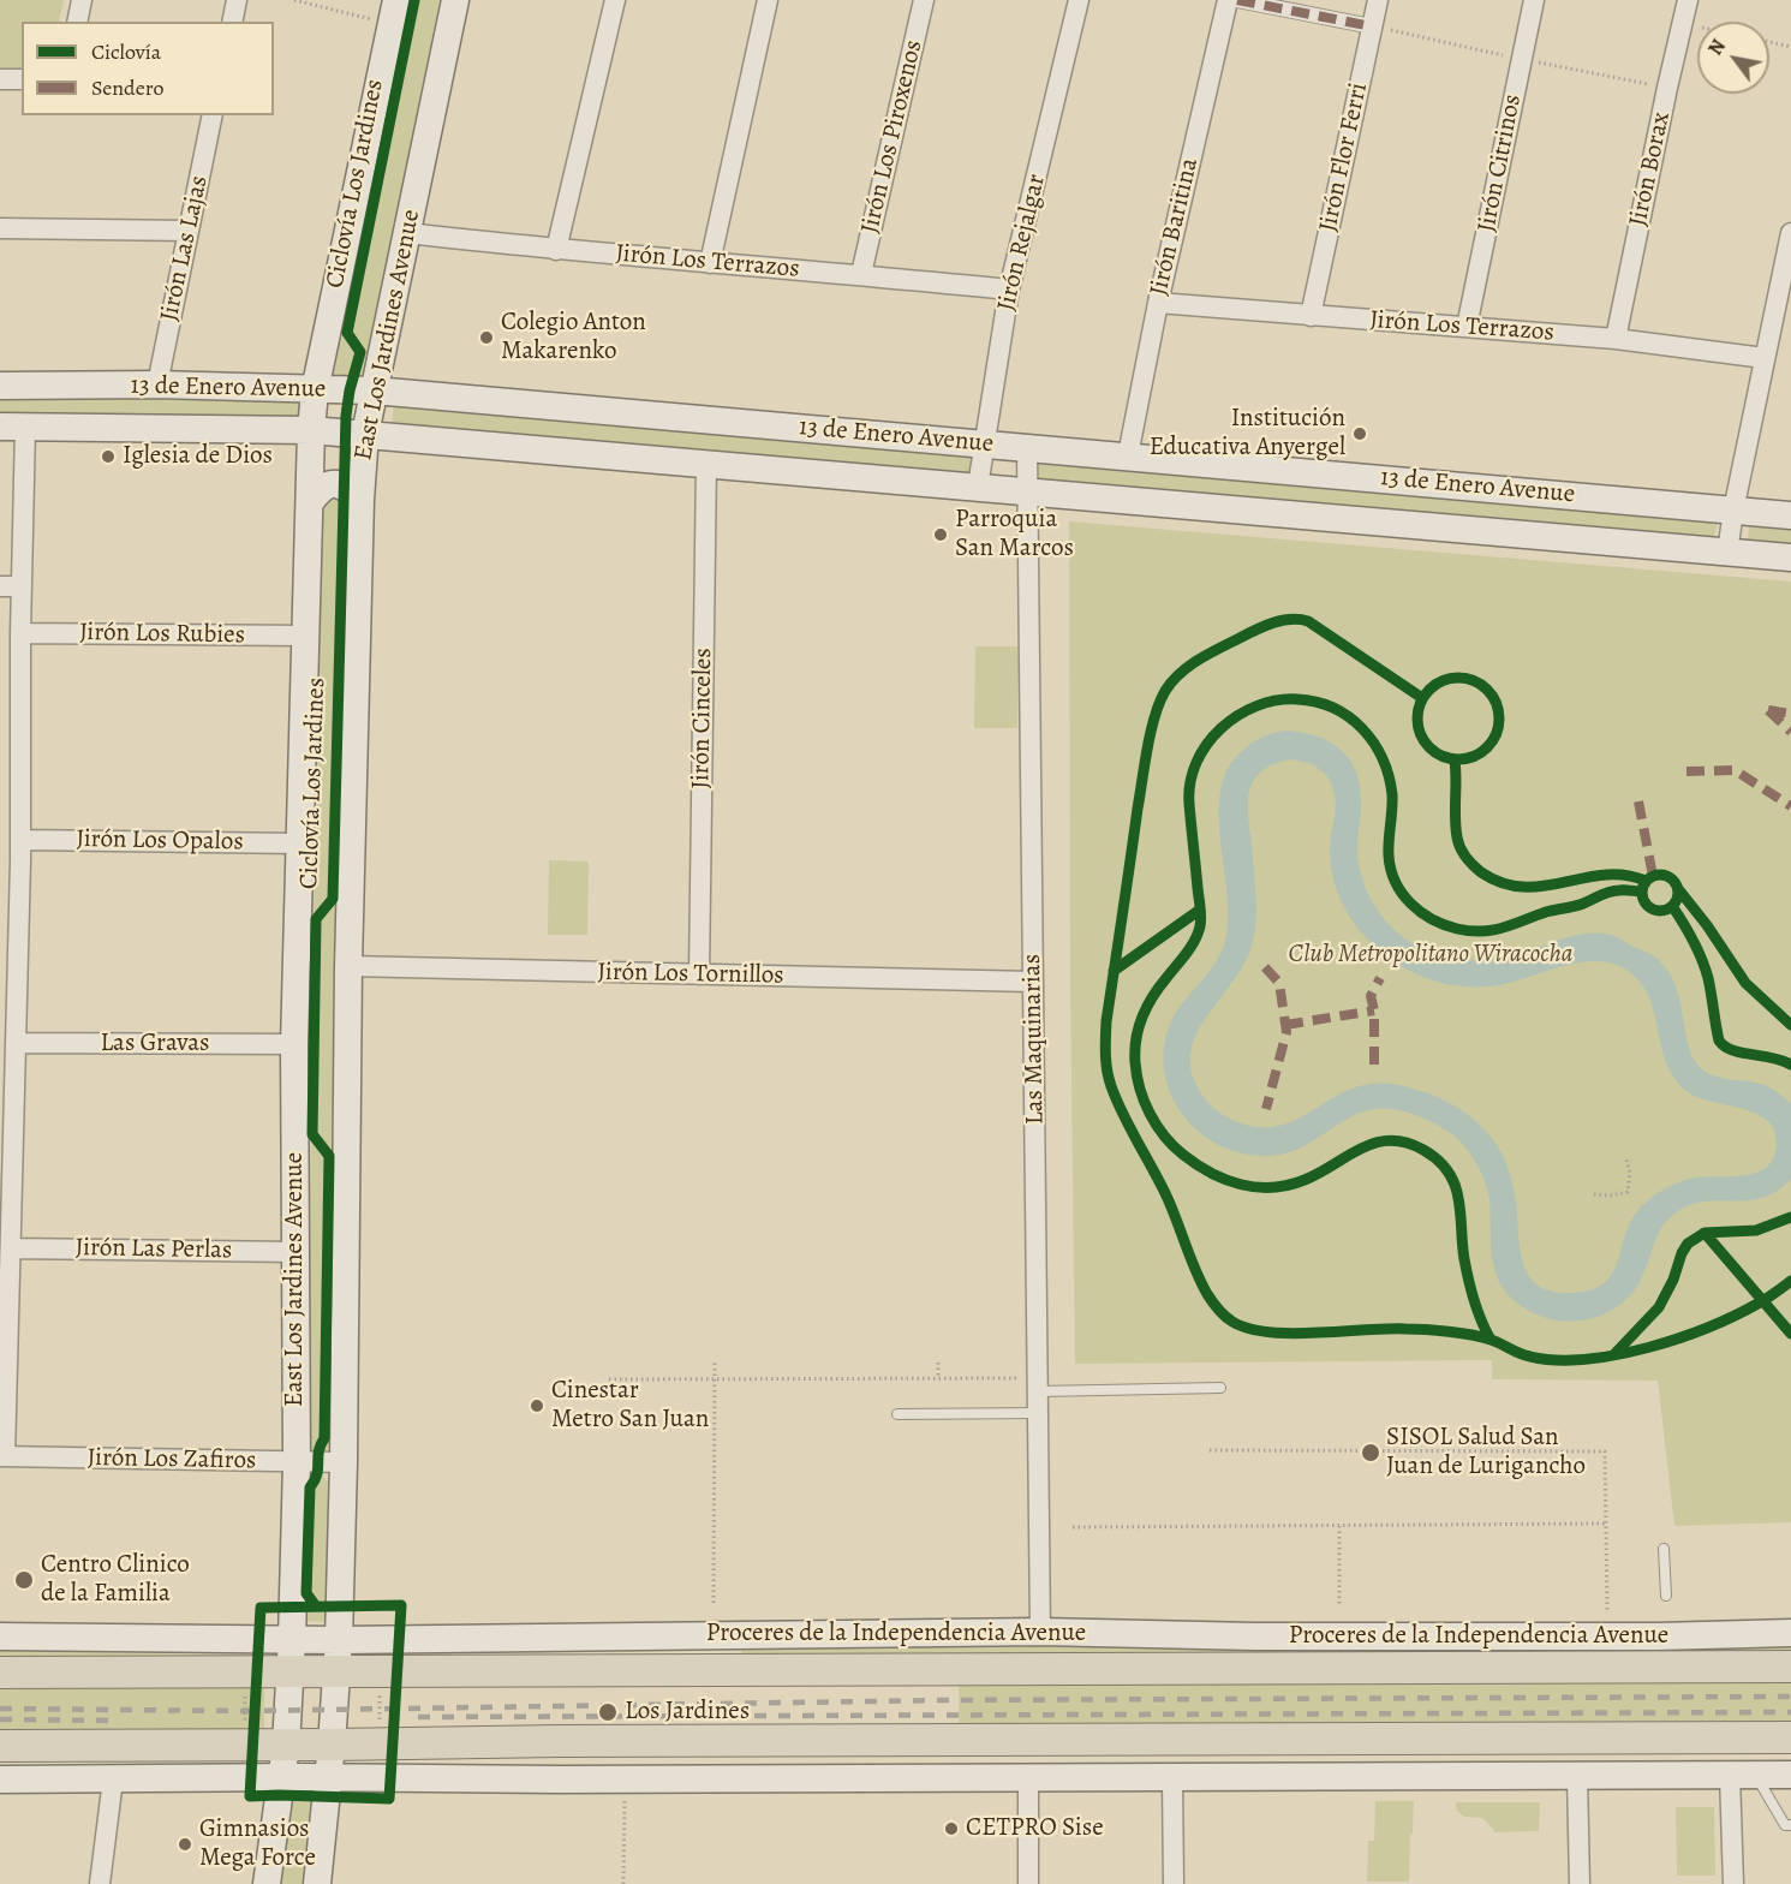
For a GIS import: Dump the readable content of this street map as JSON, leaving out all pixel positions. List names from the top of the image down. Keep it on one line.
{"streets":{"main road":["East Los Jardines Avenue","13 de Enero Avenue","Proceres de la Independencia Avenue"],"street":["Jirón Los Piroxenos","Jirón Flor Ferri","Jirón Citrinos","Jirón Borax","Jirón Baritina","Jirón Rejalgar","Jirón Las Lajas","Jirón Los Terrazos","Jirón Los Rubies","Jirón Cinceles","Jirón Los Opalos","Jirón Los Tornillos","Las Maquinarias","Las Gravas","Jirón Las Perlas","Jirón Los Zafiros"],"cycle path":["Ciclovía Los Jardines"]},"crossings":[["Jirón Los Piroxenos","Jirón Los Terrazos"],["Jirón Flor Ferri","Jirón Los Terrazos"],["Jirón Citrinos","Jirón Los Terrazos"],["Jirón Borax","Jirón Los Terrazos"],["Jirón Baritina","Jirón Los Terrazos"],["Jirón Baritina","13 de Enero Avenue"],["Jirón Rejalgar","Jirón Los Terrazos"],["Jirón Rejalgar","13 de Enero Avenue"],["Jirón Las Lajas","13 de Enero Avenue"],["Jirón Los Terrazos","East Los Jardines Avenue"],["East Los Jardines Avenue","13 de Enero Avenue"],["East Los Jardines Avenue","Jirón Los Rubies"],["East Los Jardines Avenue","Jirón Los Opalos"],["East Los Jardines Avenue","Jirón Los Tornillos"],["East Los Jardines Avenue","Las Gravas"],["East Los Jardines Avenue","Jirón Las Perlas"],["East Los Jardines Avenue","Jirón Los Zafiros"],["East Los Jardines Avenue","Proceres de la Independencia Avenue"],["13 de Enero Avenue","Jirón Cinceles"],["13 de Enero Avenue","Las Maquinarias"],["Jirón Cinceles","Jirón Los Tornillos"],["Jirón Los Tornillos","Las Maquinarias"],["Las Maquinarias","Proceres de la Independencia Avenue"]],"parks":["Club Metropolitano Wiracocha"],"places":["Colegio Anton Makarenko","Institución Educativa Anyergel","Iglesia de Dios","Parroquia San Marcos","Cinestar Metro San Juan","SISOL Salud San Juan de Lurigancho","Centro Clinico de la Familia","Los Jardines","CETPRO Sise","Gimnasios Mega Force"],"legend":["Ciclovía","Sendero"],"north":"top left"}
